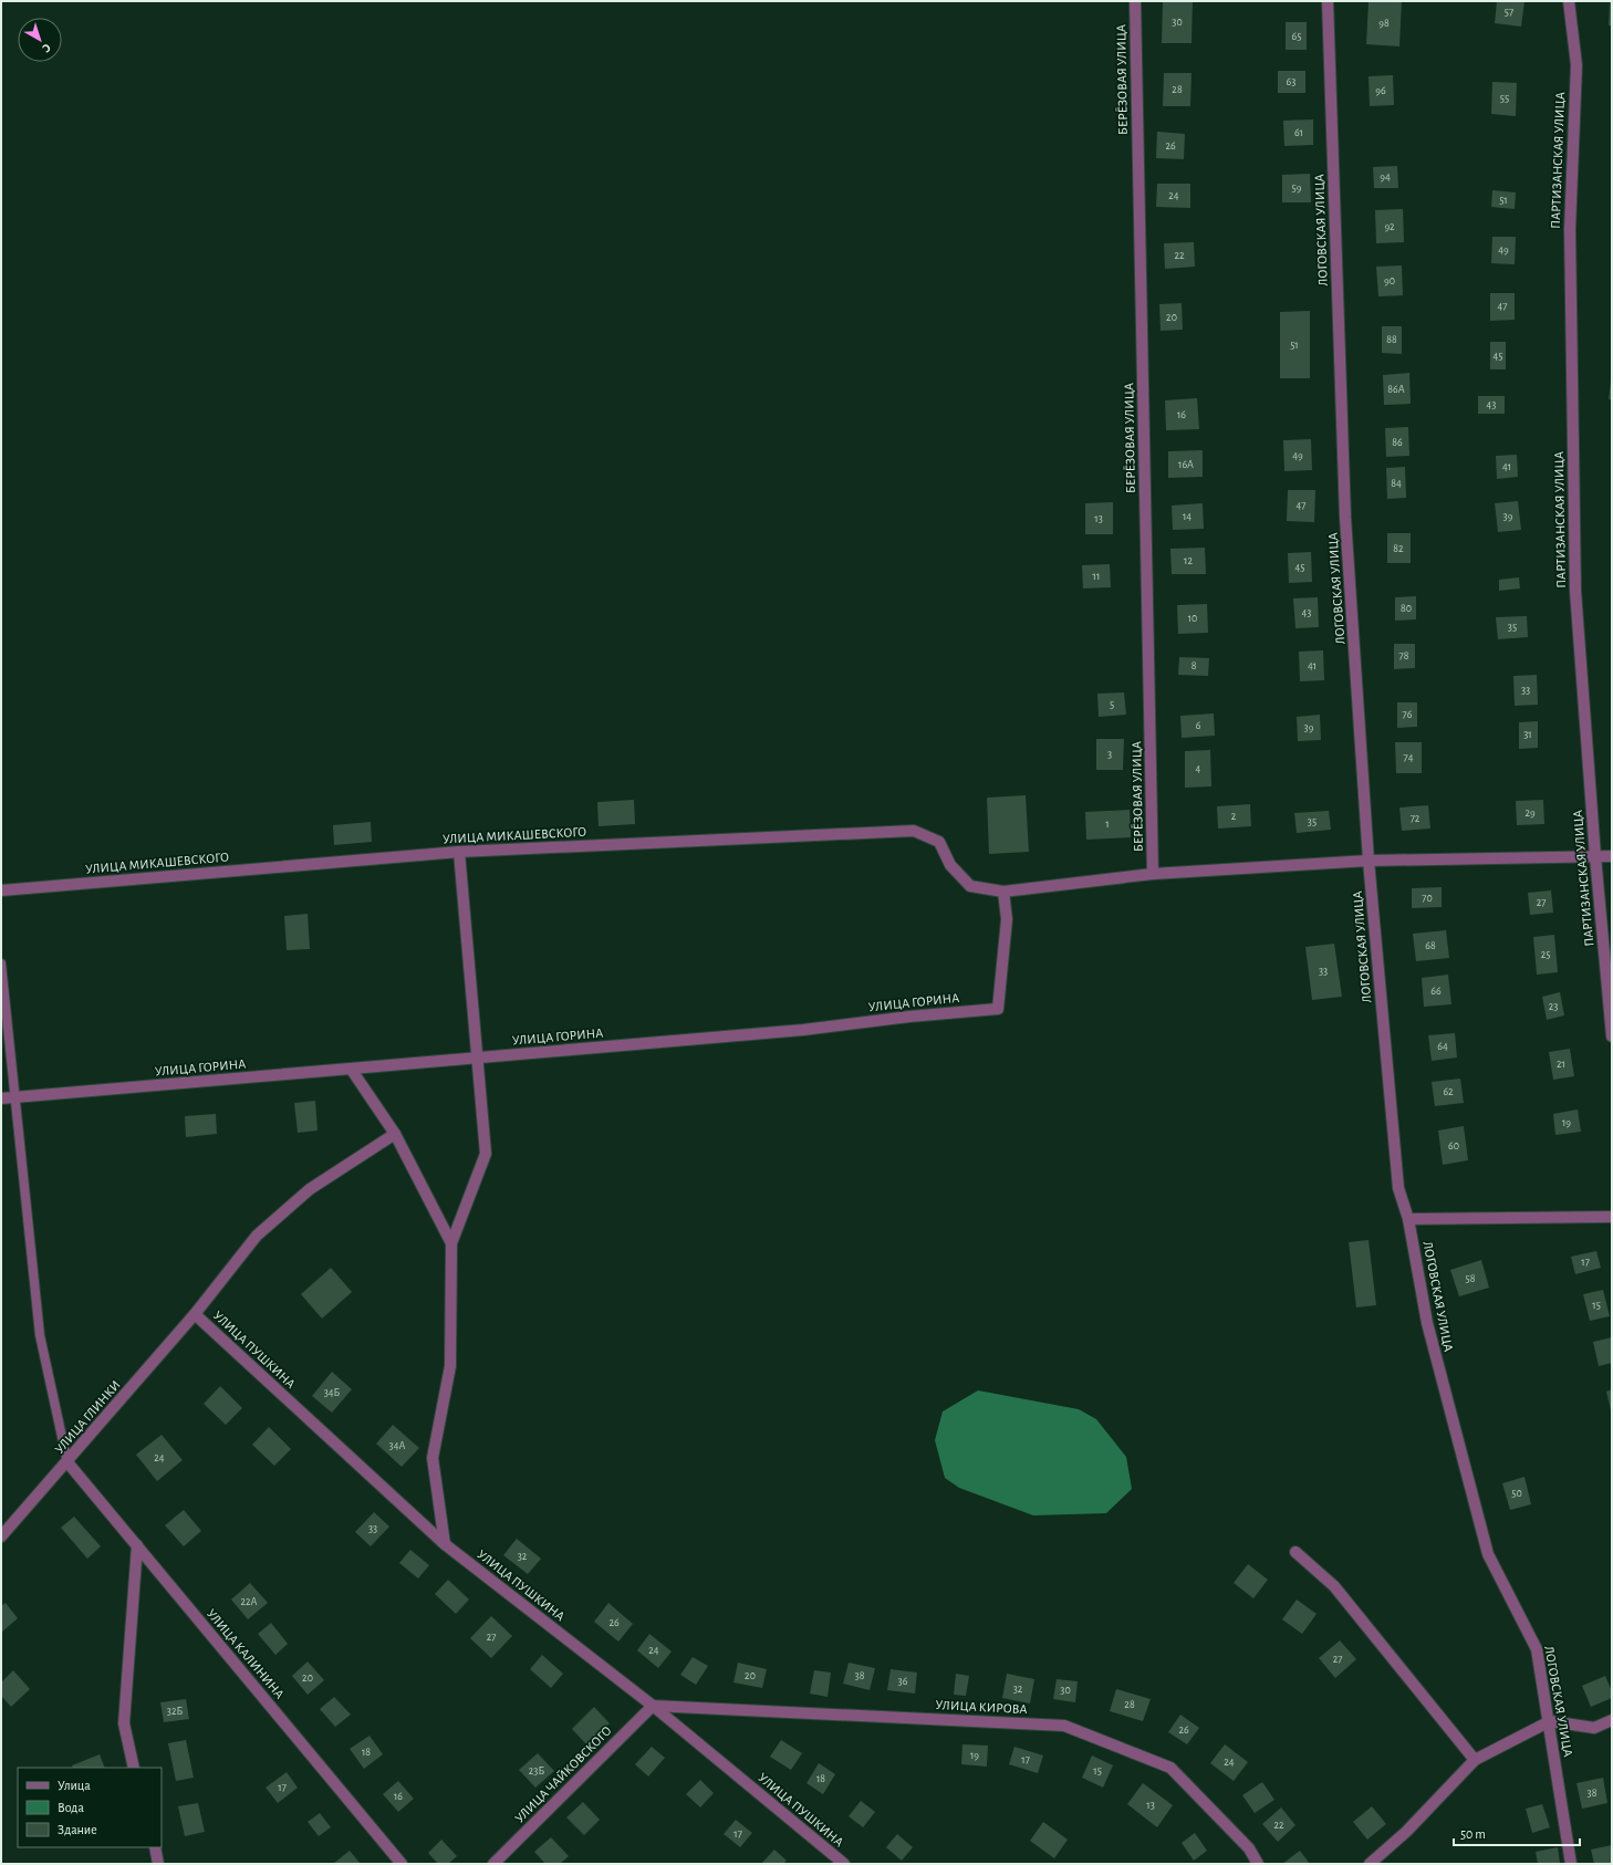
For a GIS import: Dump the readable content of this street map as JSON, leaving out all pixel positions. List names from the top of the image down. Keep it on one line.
{"streets":{"street":["БЕРЁЗОВАЯ УЛИЦА","ПАРТИЗАНСКАЯ УЛИЦА","ЛОГОВСКАЯ УЛИЦА","УЛИЦА МИКАШЕВСКОГО","УЛИЦА ГОРИНА","УЛИЦА ПУШКИНА","УЛИЦА ГЛИНКИ","УЛИЦА КАЛИНИНА","УЛИЦА КИРОВА","УЛИЦА ЧАЙКОВСКОГО"]},"crossings":[["БЕРЁЗОВАЯ УЛИЦА","УЛИЦА МИКАШЕВСКОГО"],["ПАРТИЗАНСКАЯ УЛИЦА","УЛИЦА МИКАШЕВСКОГО"],["ЛОГОВСКАЯ УЛИЦА","УЛИЦА МИКАШЕВСКОГО"],["УЛИЦА МИКАШЕВСКОГО","УЛИЦА ГОРИНА"],["УЛИЦА ПУШКИНА","УЛИЦА ГЛИНКИ"],["УЛИЦА ПУШКИНА","УЛИЦА КИРОВА"],["УЛИЦА ПУШКИНА","УЛИЦА ЧАЙКОВСКОГО"],["УЛИЦА ГЛИНКИ","УЛИЦА КАЛИНИНА"],["УЛИЦА КИРОВА","УЛИЦА ЧАЙКОВСКОГО"]],"house_numbers":["57","30","98","65","63","28","96","55","61","26","94","59","24","51","92","49","22","90","47","20","88","51","45","86А","43","16","86","49","16А","41","84","47","14","39","13","82","12","45","11","80","43","10","35","78","8","41","33","5","76","6","39","31","3","74","4","29","2","72","35","1","70","27","68","25","33","66","23","64","21","62","19","60","17","58","15","34Б","34А","24","50","33","32","22А","26","27","24","27","20","38","20","36","32","30","28","32Б","26","18","19","17","24","23Б","15","18","17","38","16","13","22","17"],"legend":["Улица","Вода","Здание"],"scale_bar":"50 m","north":"bottom right"}
